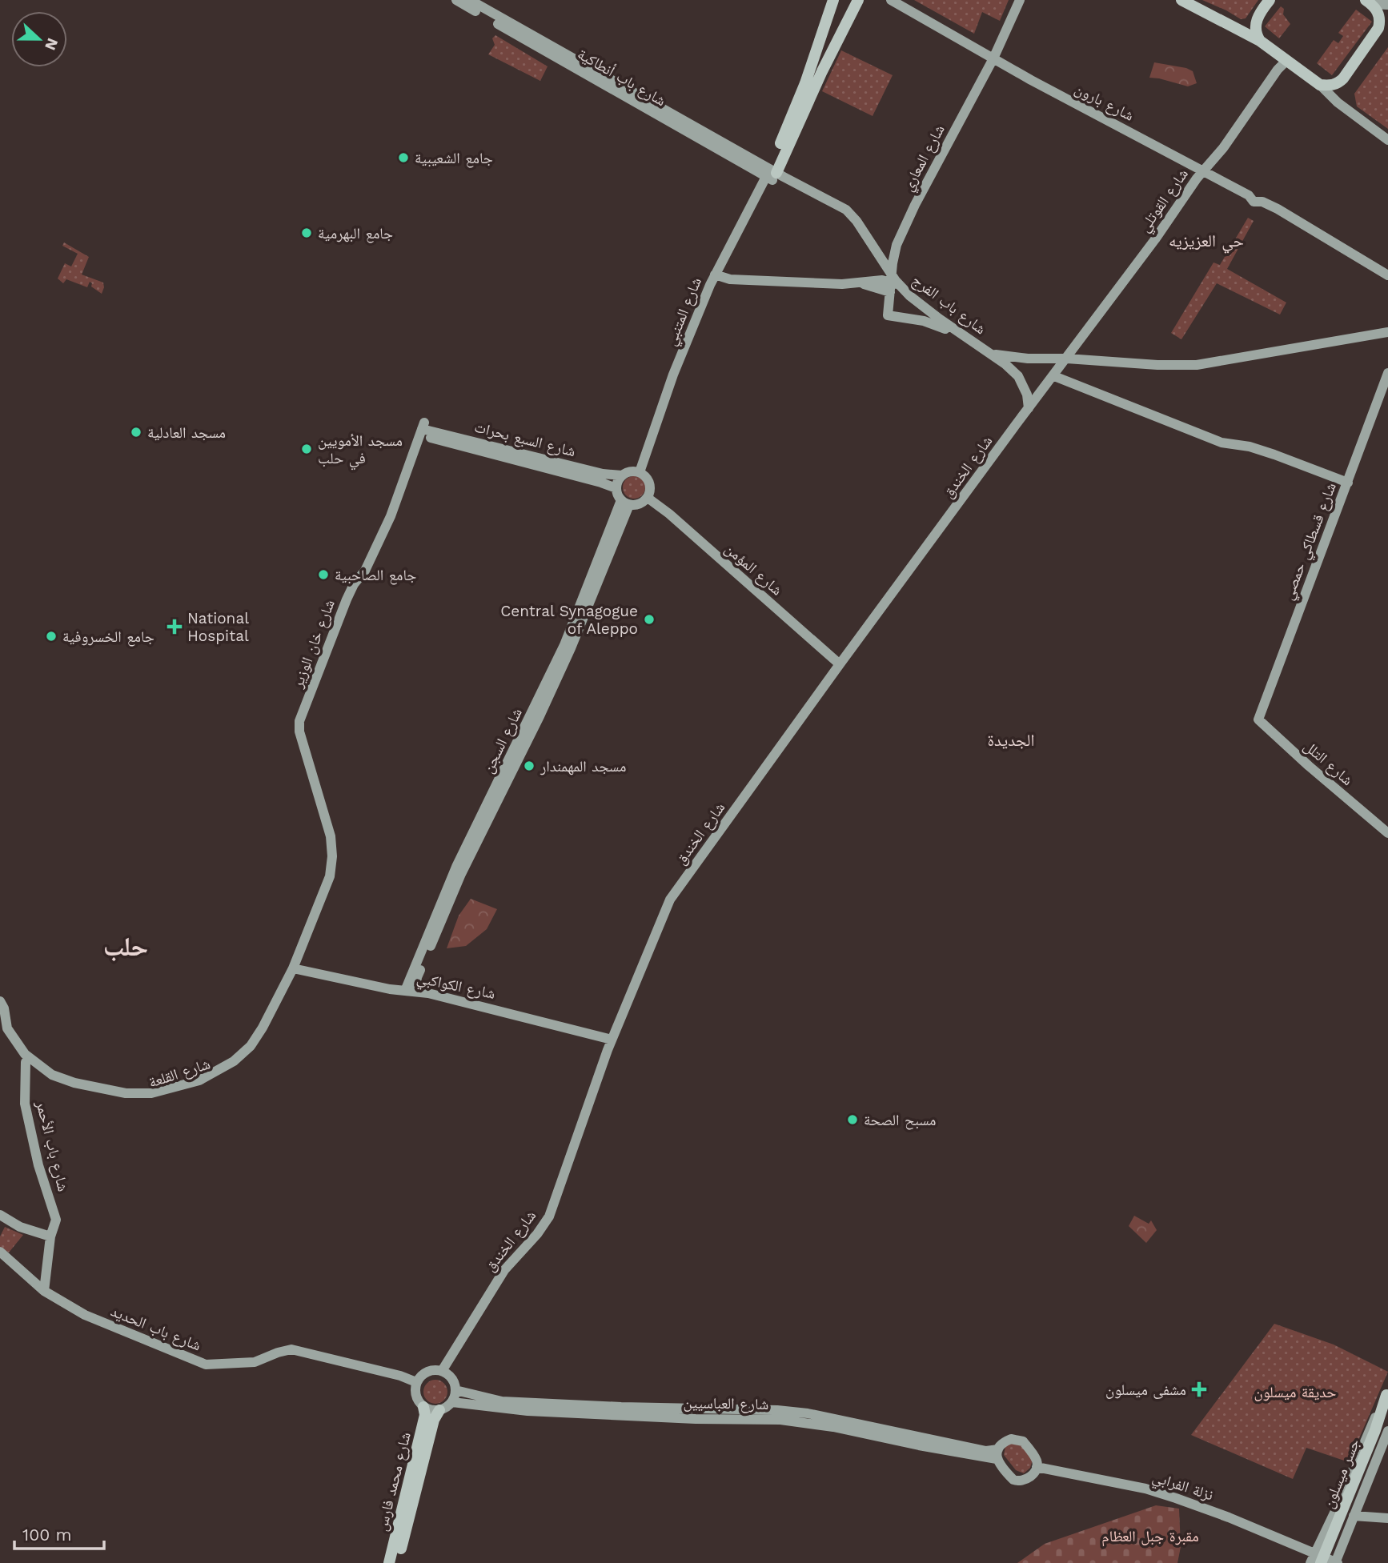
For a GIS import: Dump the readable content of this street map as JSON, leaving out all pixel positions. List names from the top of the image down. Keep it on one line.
{"streets":{"main road":["شارع باب أنطاكية","شارع بارون","شارع المعاري","شارع القوتلي","شارع باب الفرج","شارع المتنبي","شارع السبع بحرات","شارع الخندق","شارع قسطاكي حمصي","شارع المؤمن","شارع خان الوزير","شارع السجن","شارع التلل","شارع الكواكبي","شارع القلعة","شارع باب الأحمر","شارع باب الحديد","شارع العباسيين","جسر ميسلون","شارع محمد فارس","نزلة الفرابي"]},"crossings":[["شارع باب أنطاكية","شارع باب الفرج"],["شارع باب أنطاكية","شارع المتنبي"],["شارع بارون","شارع المعاري"],["شارع بارون","شارع القوتلي"],["شارع المعاري","شارع باب الفرج"],["شارع القوتلي","شارع باب الفرج"],["شارع القوتلي","شارع الخندق"],["شارع باب الفرج","شارع المتنبي"],["شارع باب الفرج","شارع الخندق"],["شارع المتنبي","شارع السبع بحرات"],["شارع المتنبي","شارع المؤمن"],["شارع المتنبي","شارع السجن"],["شارع السبع بحرات","شارع المؤمن"],["شارع السبع بحرات","شارع خان الوزير"],["شارع السبع بحرات","شارع السجن"],["شارع الخندق","شارع المؤمن"],["شارع الخندق","شارع الكواكبي"],["شارع الخندق","شارع باب الحديد"],["شارع الخندق","شارع العباسيين"],["شارع الخندق","شارع محمد فارس"],["شارع قسطاكي حمصي","شارع التلل"],["شارع المؤمن","شارع السجن"],["شارع خان الوزير","شارع القلعة"],["شارع السجن","شارع الكواكبي"],["شارع الكواكبي","شارع القلعة"],["شارع القلعة","شارع باب الأحمر"],["شارع باب الأحمر","شارع باب الحديد"],["شارع باب الحديد","شارع العباسيين"],["شارع باب الحديد","شارع محمد فارس"],["شارع العباسيين","شارع محمد فارس"],["شارع العباسيين","نزلة الفرابي"],["جسر ميسلون","نزلة الفرابي"]],"districts":["حي العزيزيه","الجديدة","حلب"],"parks":["حديقة ميسلون","مقبرة جبل العظام"],"places":{"other":["جامع الشعيبية","جامع البهرمية","مسجد العادلية","مسجد الأمويين في حلب","جامع الصاحبية","Central Synagogue of Aleppo","جامع الخسروفية","مسجد المهمندار","مسبح الصحة"],"health":["National Hospital","مشفى ميسلون"]},"scale_bar":"100 m","north":"right"}
